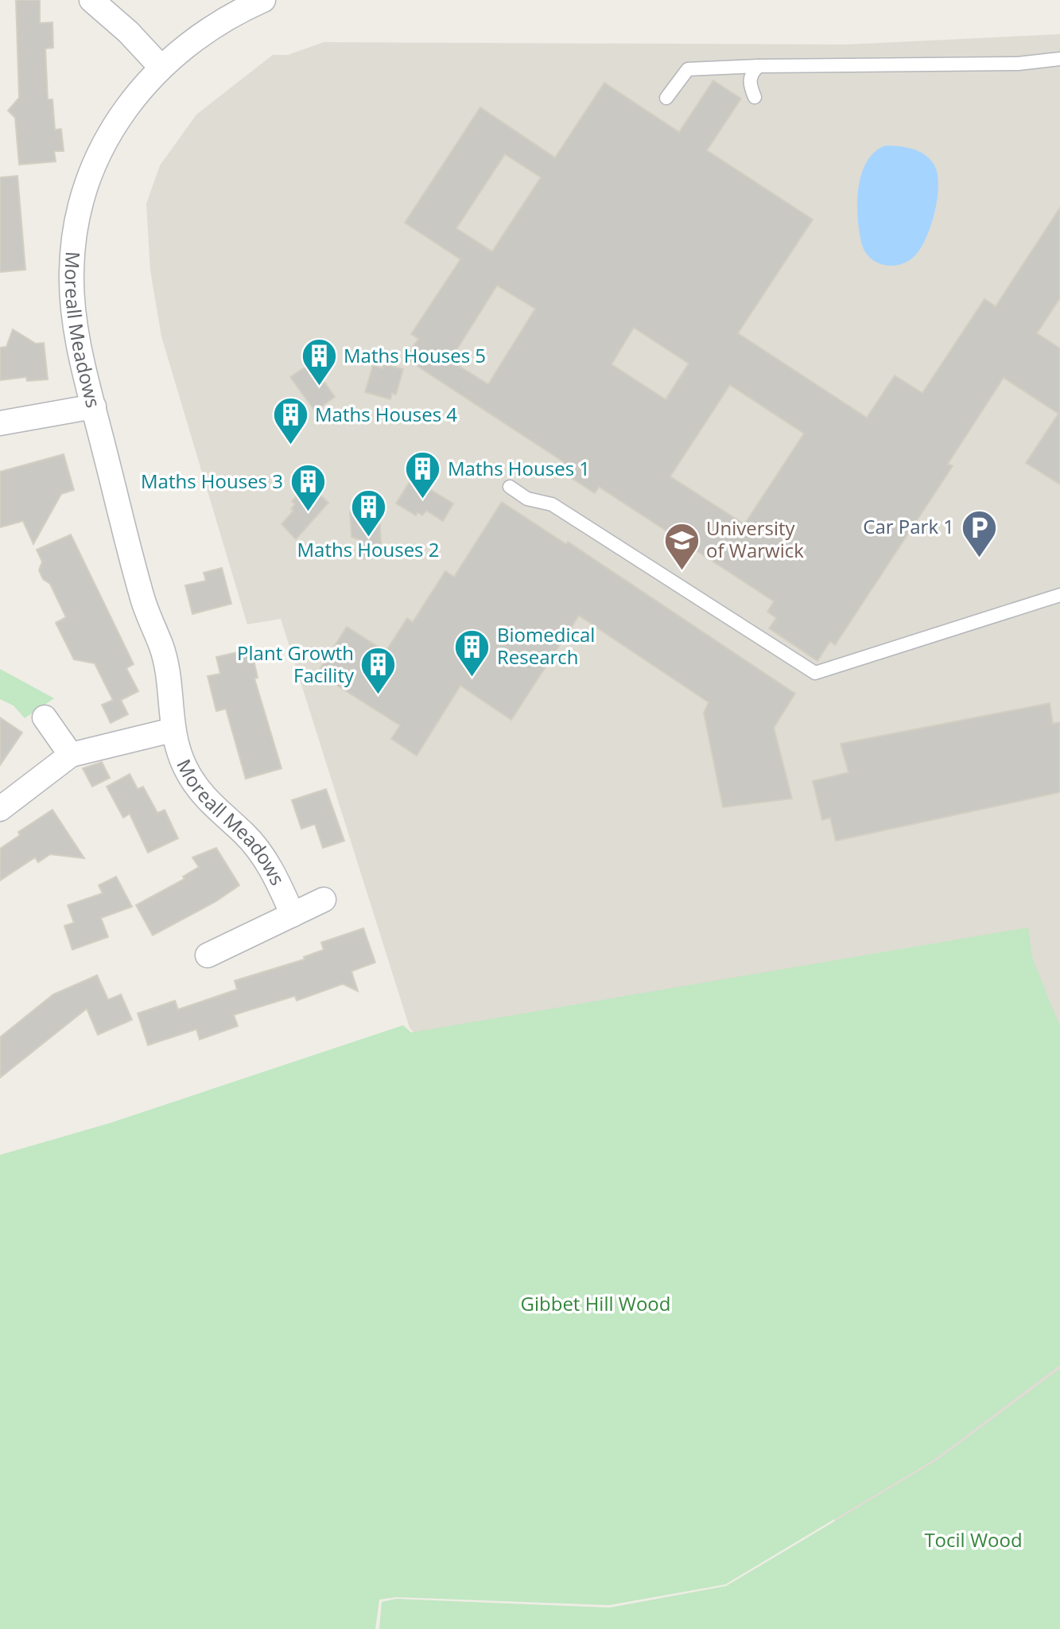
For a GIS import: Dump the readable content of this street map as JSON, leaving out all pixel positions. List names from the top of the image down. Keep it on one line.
{"streets":{"street":["Moreall Meadows"]},"parks":["Gibbet Hill Wood","Tocil Wood"],"places":{"building":["Maths Houses 5","Maths Houses 4","Maths Houses 1","Maths Houses 3","Maths Houses 2","Biomedical Research","Plant Growth Facility"],"parking":["Car Park 1"],"school or university":["University of Warwick"]}}
